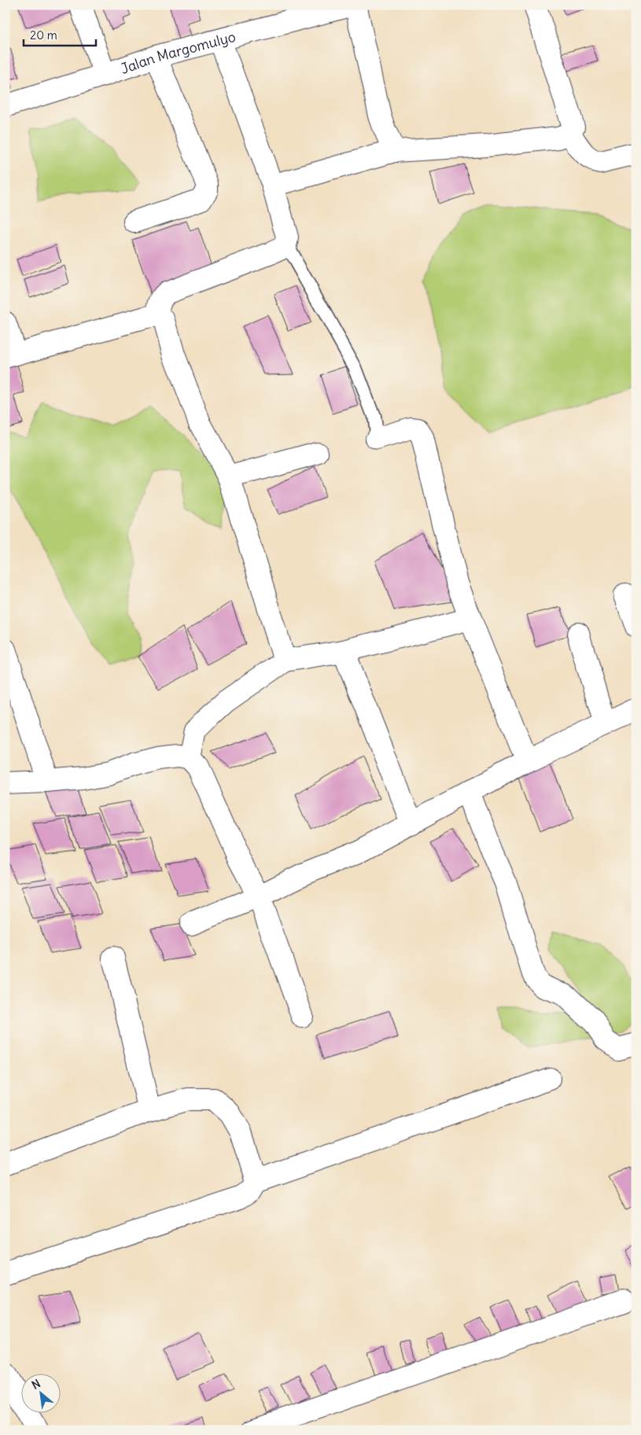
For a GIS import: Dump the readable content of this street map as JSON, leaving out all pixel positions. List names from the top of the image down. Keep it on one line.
{"streets":{"street":["Jalan Margomulyo"]},"scale_bar":"20 m","north":"top left"}
